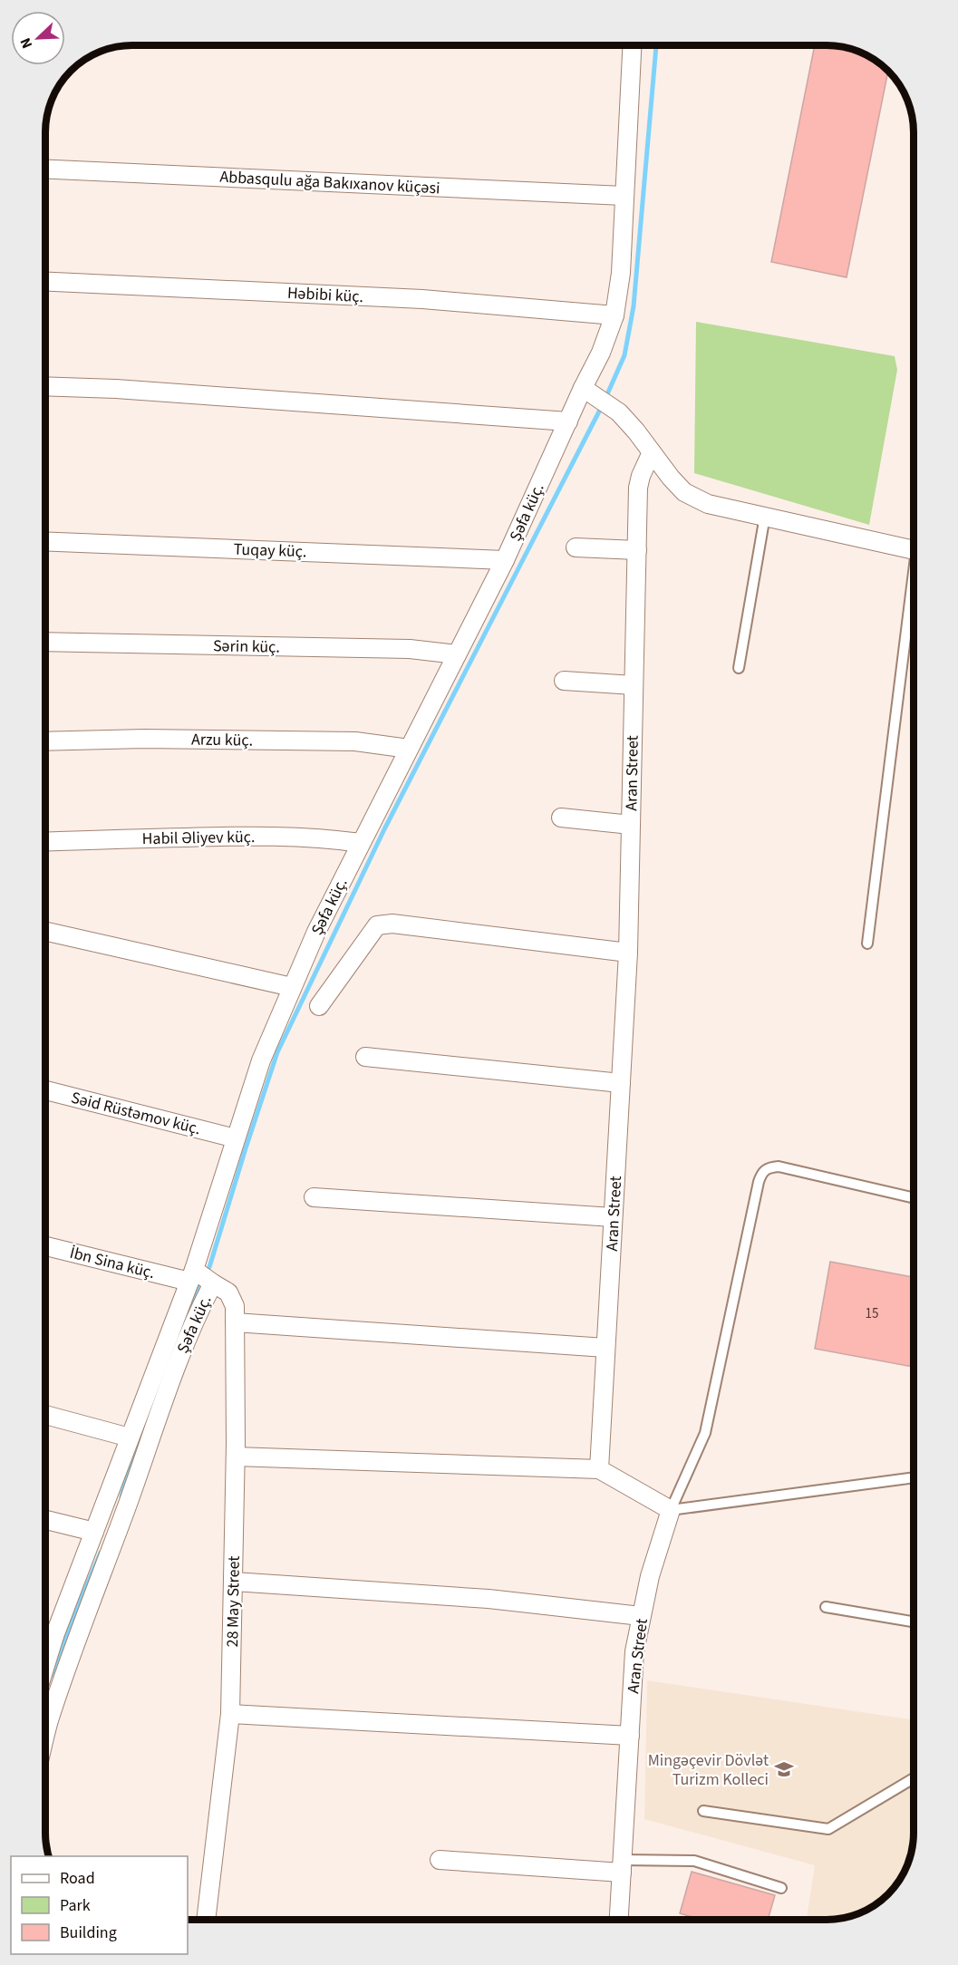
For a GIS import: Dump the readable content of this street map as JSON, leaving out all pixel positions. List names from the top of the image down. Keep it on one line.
{"streets":{"street":["Abbasqulu ağa Bakıxanov küçəsi","Həbibi küç.","Şəfa küç.","Tuqay küç.","Sərin küç.","Arzu küç.","Aran Street","Habil Əliyev küç.","Səid Rüstəmov küç.","İbn Sina küç.","28 May Street"]},"crossings":[["Abbasqulu ağa Bakıxanov küçəsi","Şəfa küç."],["Həbibi küç.","Şəfa küç."],["Şəfa küç.","Tuqay küç."],["Şəfa küç.","Sərin küç."],["Şəfa küç.","Arzu küç."],["Şəfa küç.","Habil Əliyev küç."],["Şəfa küç.","Səid Rüstəmov küç."],["Şəfa küç.","İbn Sina küç."],["Şəfa küç.","28 May Street"]],"places":{"school or university":["Mingəçevir Dövlət Turizm Kolleci"]},"house_numbers":["15"],"legend":["Road","Park","Building"],"north":"bottom left"}
